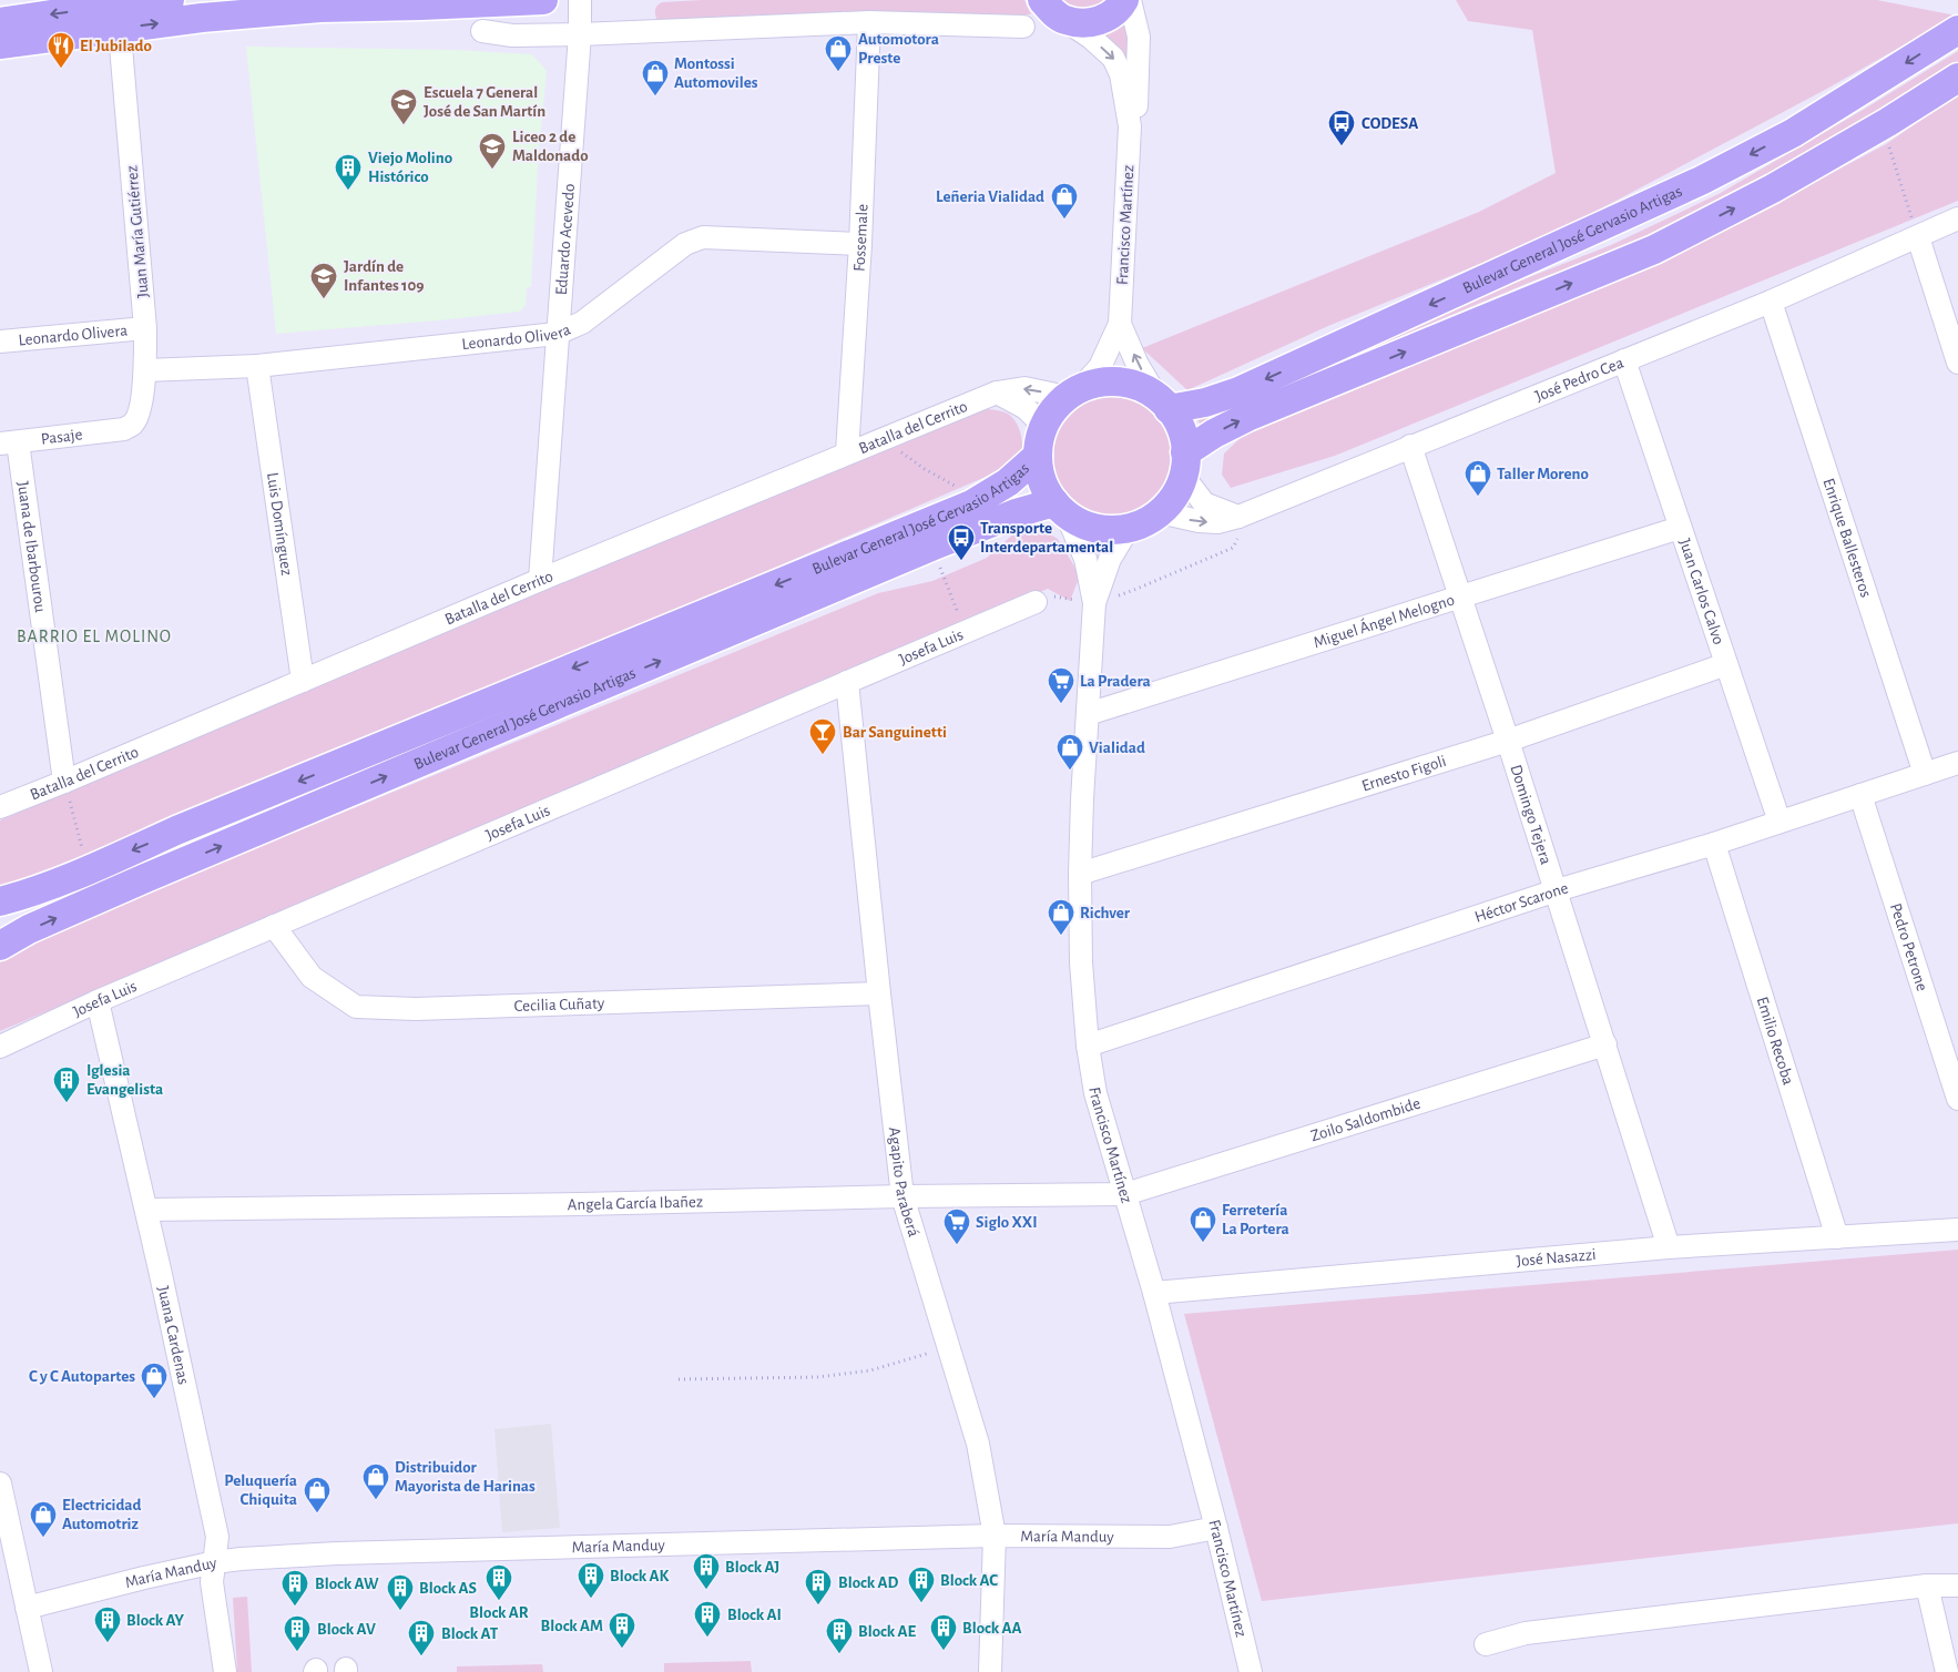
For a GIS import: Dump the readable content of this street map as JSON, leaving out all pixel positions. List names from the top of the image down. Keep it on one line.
{"streets":{"main road":["Bulevar General José Gervasio Artigas"],"street":["Francisco Martínez","Juan María Gutiérrez","Fossemale","Eduardo Acevedo","Leonardo Olivera","José Pedro Cea","Batalla del Cerrito","Pasaje","Luis Domínguez","Enrique Ballesteros","Juana de Ibarbourou","Juan Carlos Calvo","Miguel Ángel Melogno","Josefa Luis","Ernesto Figoli","Domingo Tejera","Héctor Scarone","Pedro Petrone","Cecilia Cuñaty","Emilio Recoba","Zoilo Saldombide","Agapito Paraberá","Angela García Ibañez","José Nasazzi","Juana Cardenas","María Manduy"]},"crossings":[["Francisco Martínez","Bulevar General José Gervasio Artigas"],["Francisco Martínez","José Pedro Cea"],["Francisco Martínez","Batalla del Cerrito"],["Francisco Martínez","Miguel Ángel Melogno"],["Francisco Martínez","Ernesto Figoli"],["Francisco Martínez","Héctor Scarone"],["Francisco Martínez","Zoilo Saldombide"],["Francisco Martínez","Angela García Ibañez"],["Francisco Martínez","José Nasazzi"],["Francisco Martínez","María Manduy"],["Juan María Gutiérrez","Leonardo Olivera"],["Juan María Gutiérrez","Pasaje"],["Fossemale","Leonardo Olivera"],["Fossemale","Batalla del Cerrito"],["Bulevar General José Gervasio Artigas","José Pedro Cea"],["Bulevar General José Gervasio Artigas","Batalla del Cerrito"],["Eduardo Acevedo","Leonardo Olivera"],["Eduardo Acevedo","Batalla del Cerrito"],["Leonardo Olivera","Luis Domínguez"],["José Pedro Cea","Batalla del Cerrito"],["José Pedro Cea","Enrique Ballesteros"],["José Pedro Cea","Juan Carlos Calvo"],["José Pedro Cea","Domingo Tejera"],["Batalla del Cerrito","Luis Domínguez"],["Batalla del Cerrito","Juana de Ibarbourou"],["Pasaje","Juana de Ibarbourou"],["Enrique Ballesteros","Héctor Scarone"],["Juan Carlos Calvo","Miguel Ángel Melogno"],["Juan Carlos Calvo","Ernesto Figoli"],["Juan Carlos Calvo","Héctor Scarone"],["Miguel Ángel Melogno","Domingo Tejera"],["Josefa Luis","Cecilia Cuñaty"],["Josefa Luis","Agapito Paraberá"],["Josefa Luis","Juana Cardenas"],["Ernesto Figoli","Domingo Tejera"],["Domingo Tejera","Héctor Scarone"],["Domingo Tejera","Zoilo Saldombide"],["Domingo Tejera","José Nasazzi"],["Héctor Scarone","Pedro Petrone"],["Héctor Scarone","Emilio Recoba"],["Cecilia Cuñaty","Agapito Paraberá"],["Emilio Recoba","José Nasazzi"],["Zoilo Saldombide","Angela García Ibañez"],["Agapito Paraberá","Angela García Ibañez"],["Agapito Paraberá","María Manduy"],["Angela García Ibañez","Juana Cardenas"],["Juana Cardenas","María Manduy"]],"districts":["BARRIO EL MOLINO"],"places":{"restaurant":["El Jubilado"],"shop":["Automotora Preste","Montossi Automoviles","Leñeria Vialidad","Taller Moreno","Vialidad","Richver","Ferretería La Portera","C y C Autopartes","Distribuidor Mayorista de Harinas","Peluquería Chiquita","Electricidad Automotriz"],"school or university":["Escuela 7 General José de San Martín","Liceo 2 de Maldonado","Jardín de Infantes 109"],"bus stop":["CODESA","Transporte Interdepartamental"],"building":["Viejo Molino Histórico","Iglesia Evangelista","Block AJ","Block AK","Block AR","Block AC","Block AD","Block AW","Block AS","Block AI","Block AY","Block AM","Block AA","Block AV","Block AE","Block AT"],"supermarket":["La Pradera","Siglo XXI"],"bar":["Bar Sanguinetti"]}}
